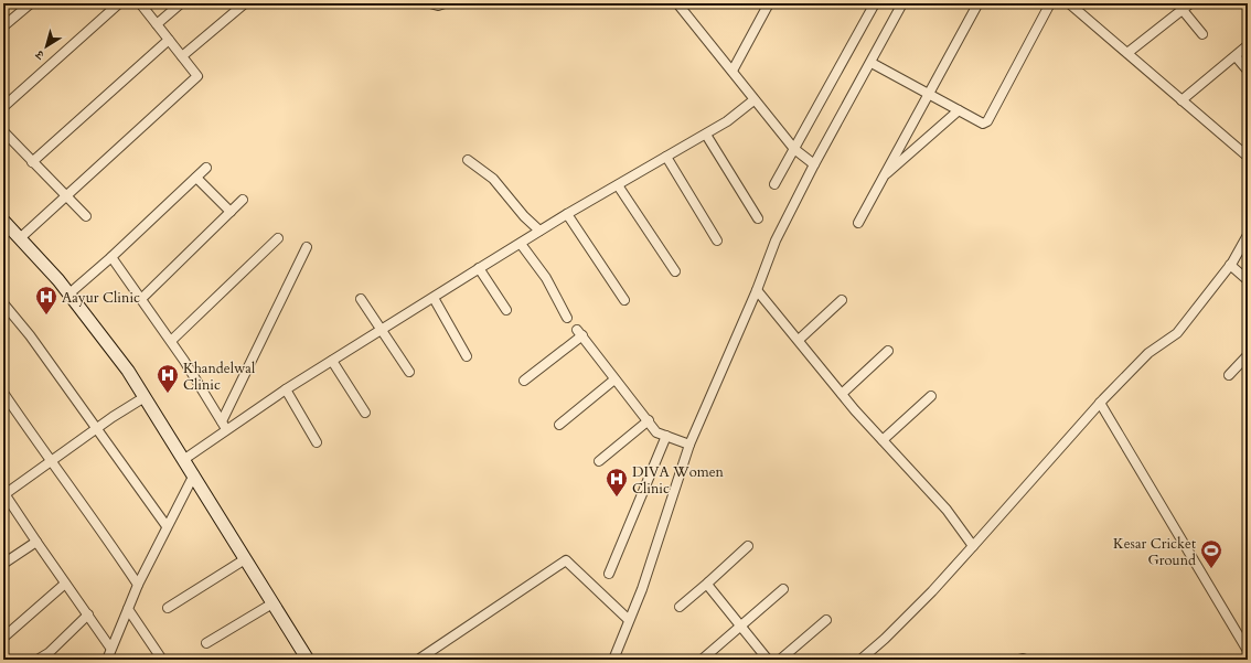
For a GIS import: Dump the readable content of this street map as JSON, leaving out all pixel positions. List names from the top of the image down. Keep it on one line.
{"places":{"hospital":["Aayur Clinic","Khandelwal Clinic","DIVA Women Clinic"],"sports":["Kesar Cricket Ground"]},"north":"bottom left"}
